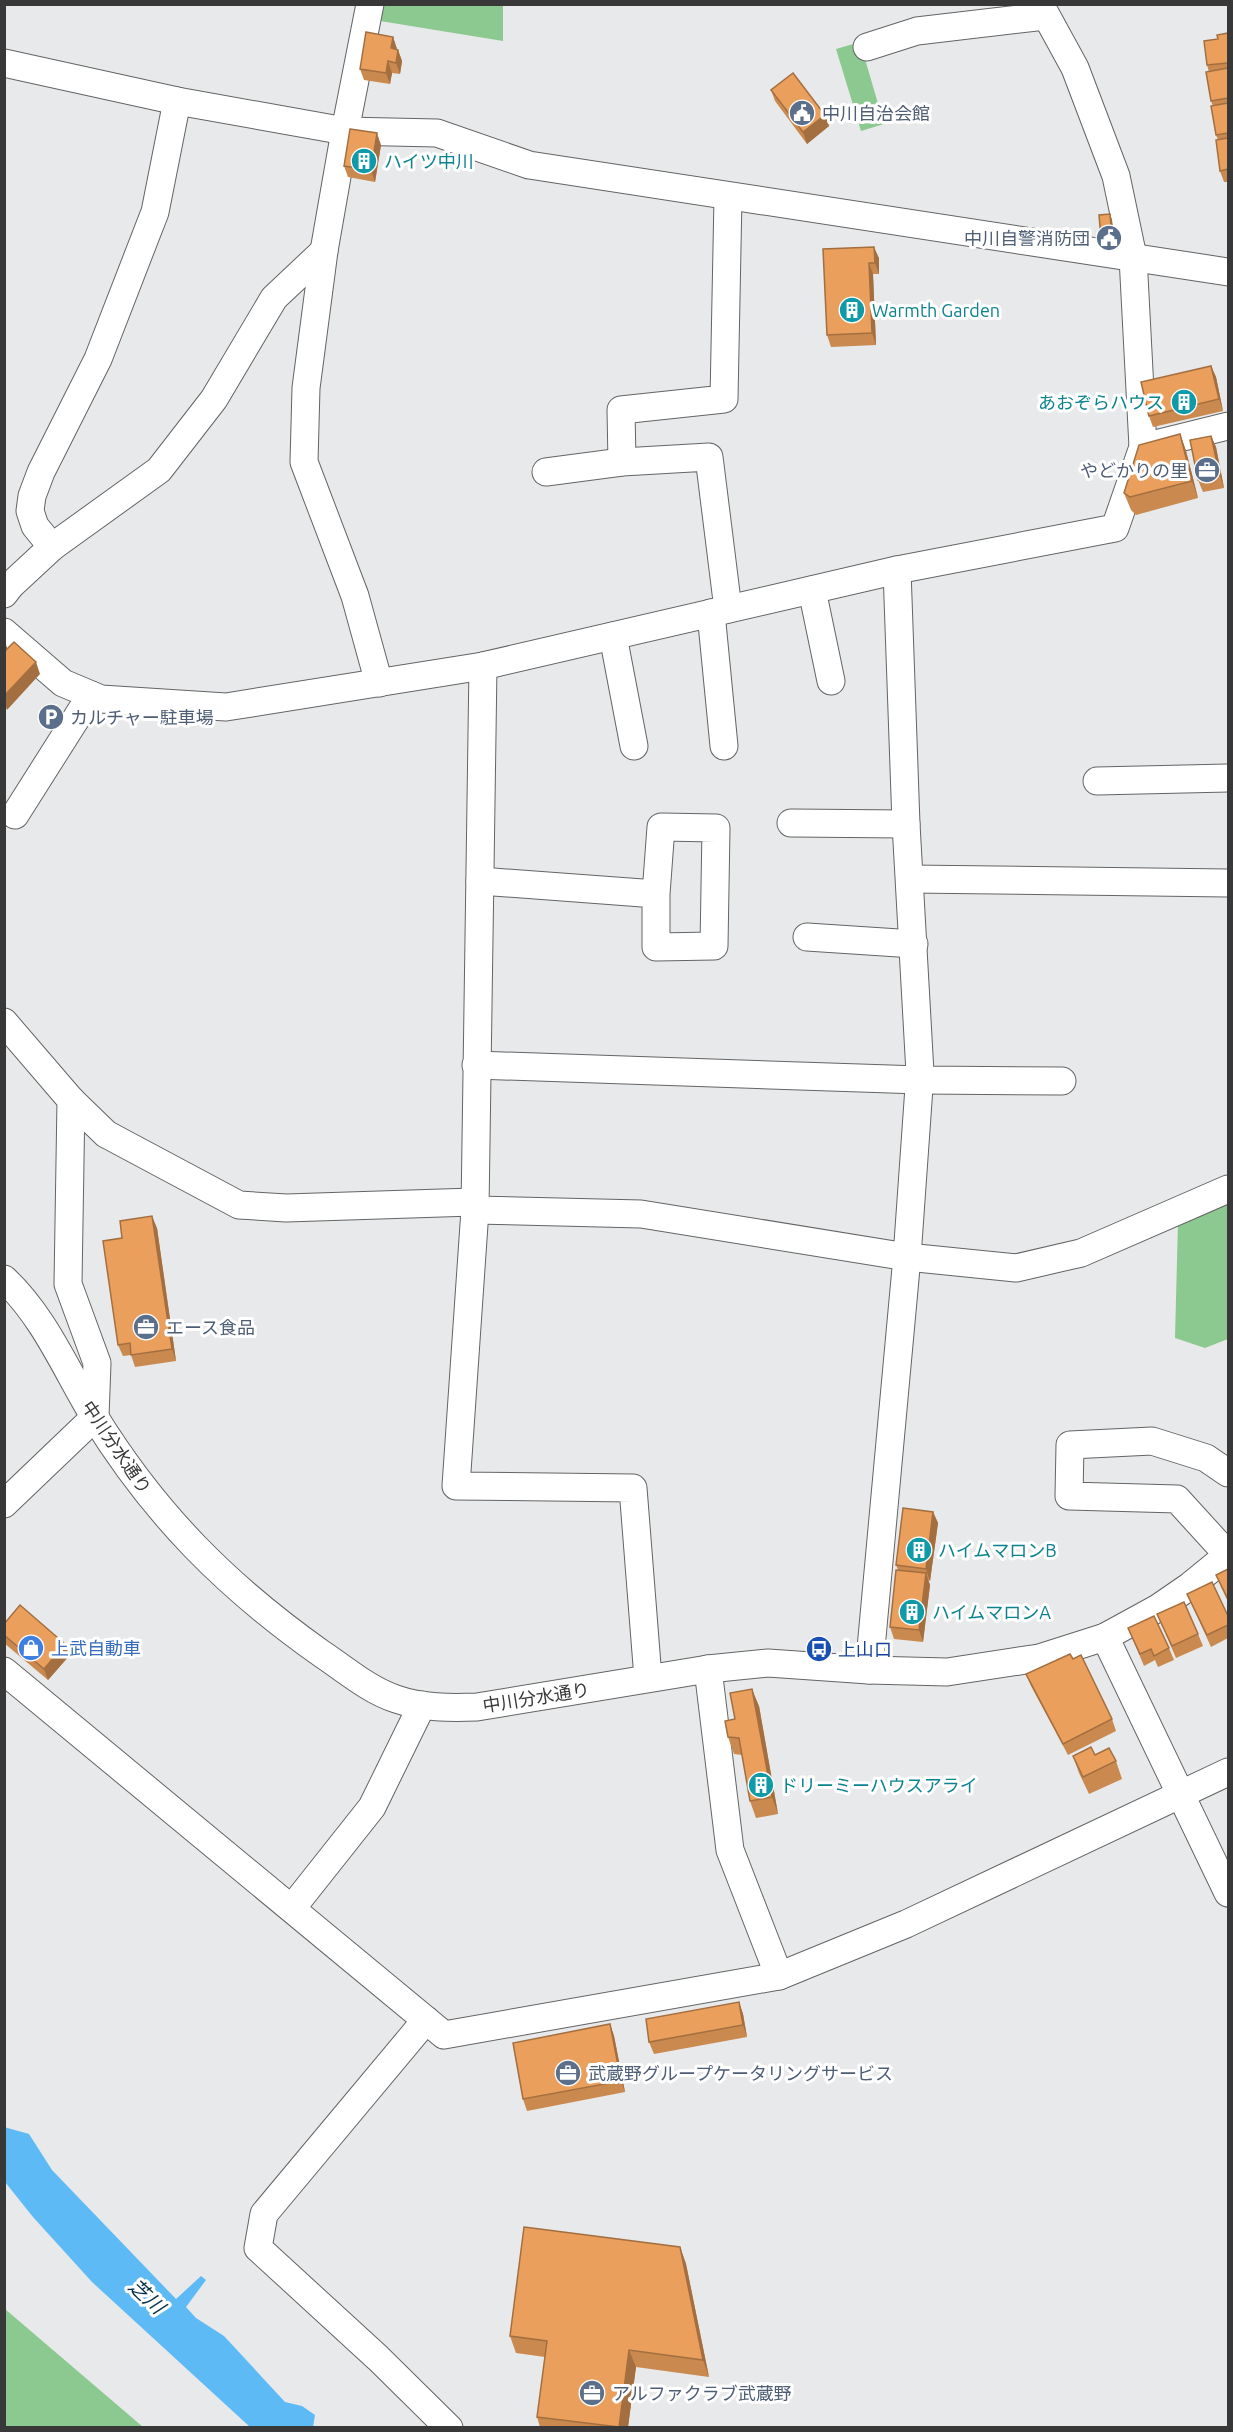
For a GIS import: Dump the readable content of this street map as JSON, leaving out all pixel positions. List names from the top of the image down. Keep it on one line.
{"streets":{"street":["中川分水通り"]},"water":["芝川"],"places":{"public building":["中川自治会館","中川自警消防団"],"building":["ハイツ中川","Warmth Garden","あおぞらハウス","ハイムマロンB","ハイムマロンA","ドリーミーハウスアライ"],"office":["やどかりの里","エース食品","武蔵野グループケータリングサービス","アルファクラブ武蔵野"],"parking":["カルチャー駐車場"],"shop":["上武自動車"],"bus stop":["上山口"]}}
